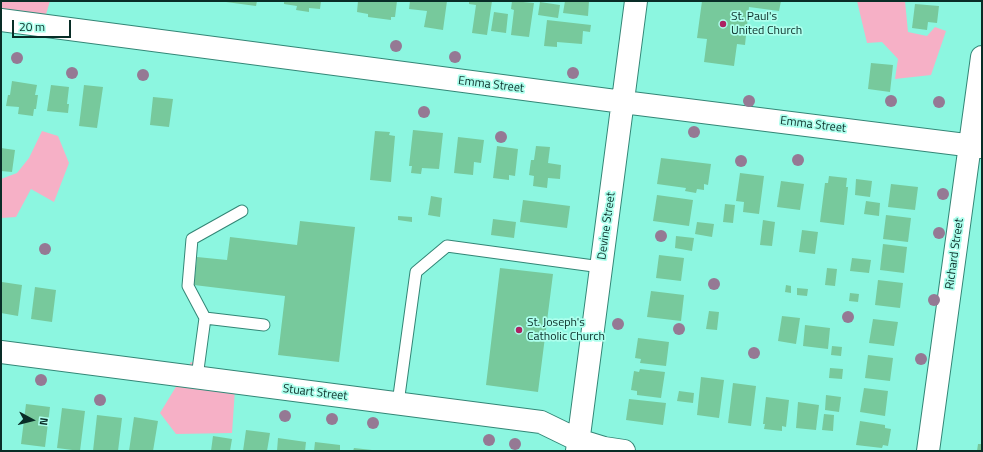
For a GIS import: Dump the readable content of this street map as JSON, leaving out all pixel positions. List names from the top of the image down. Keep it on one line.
{"streets":{"street":["Emma Street","Devine Street","Richard Street","Stuart Street"]},"crossings":[["Emma Street","Devine Street"],["Emma Street","Richard Street"],["Devine Street","Stuart Street"]],"places":["St. Paul's United Church","St. Joseph's Catholic Church"],"scale_bar":"20 m","north":"right"}
